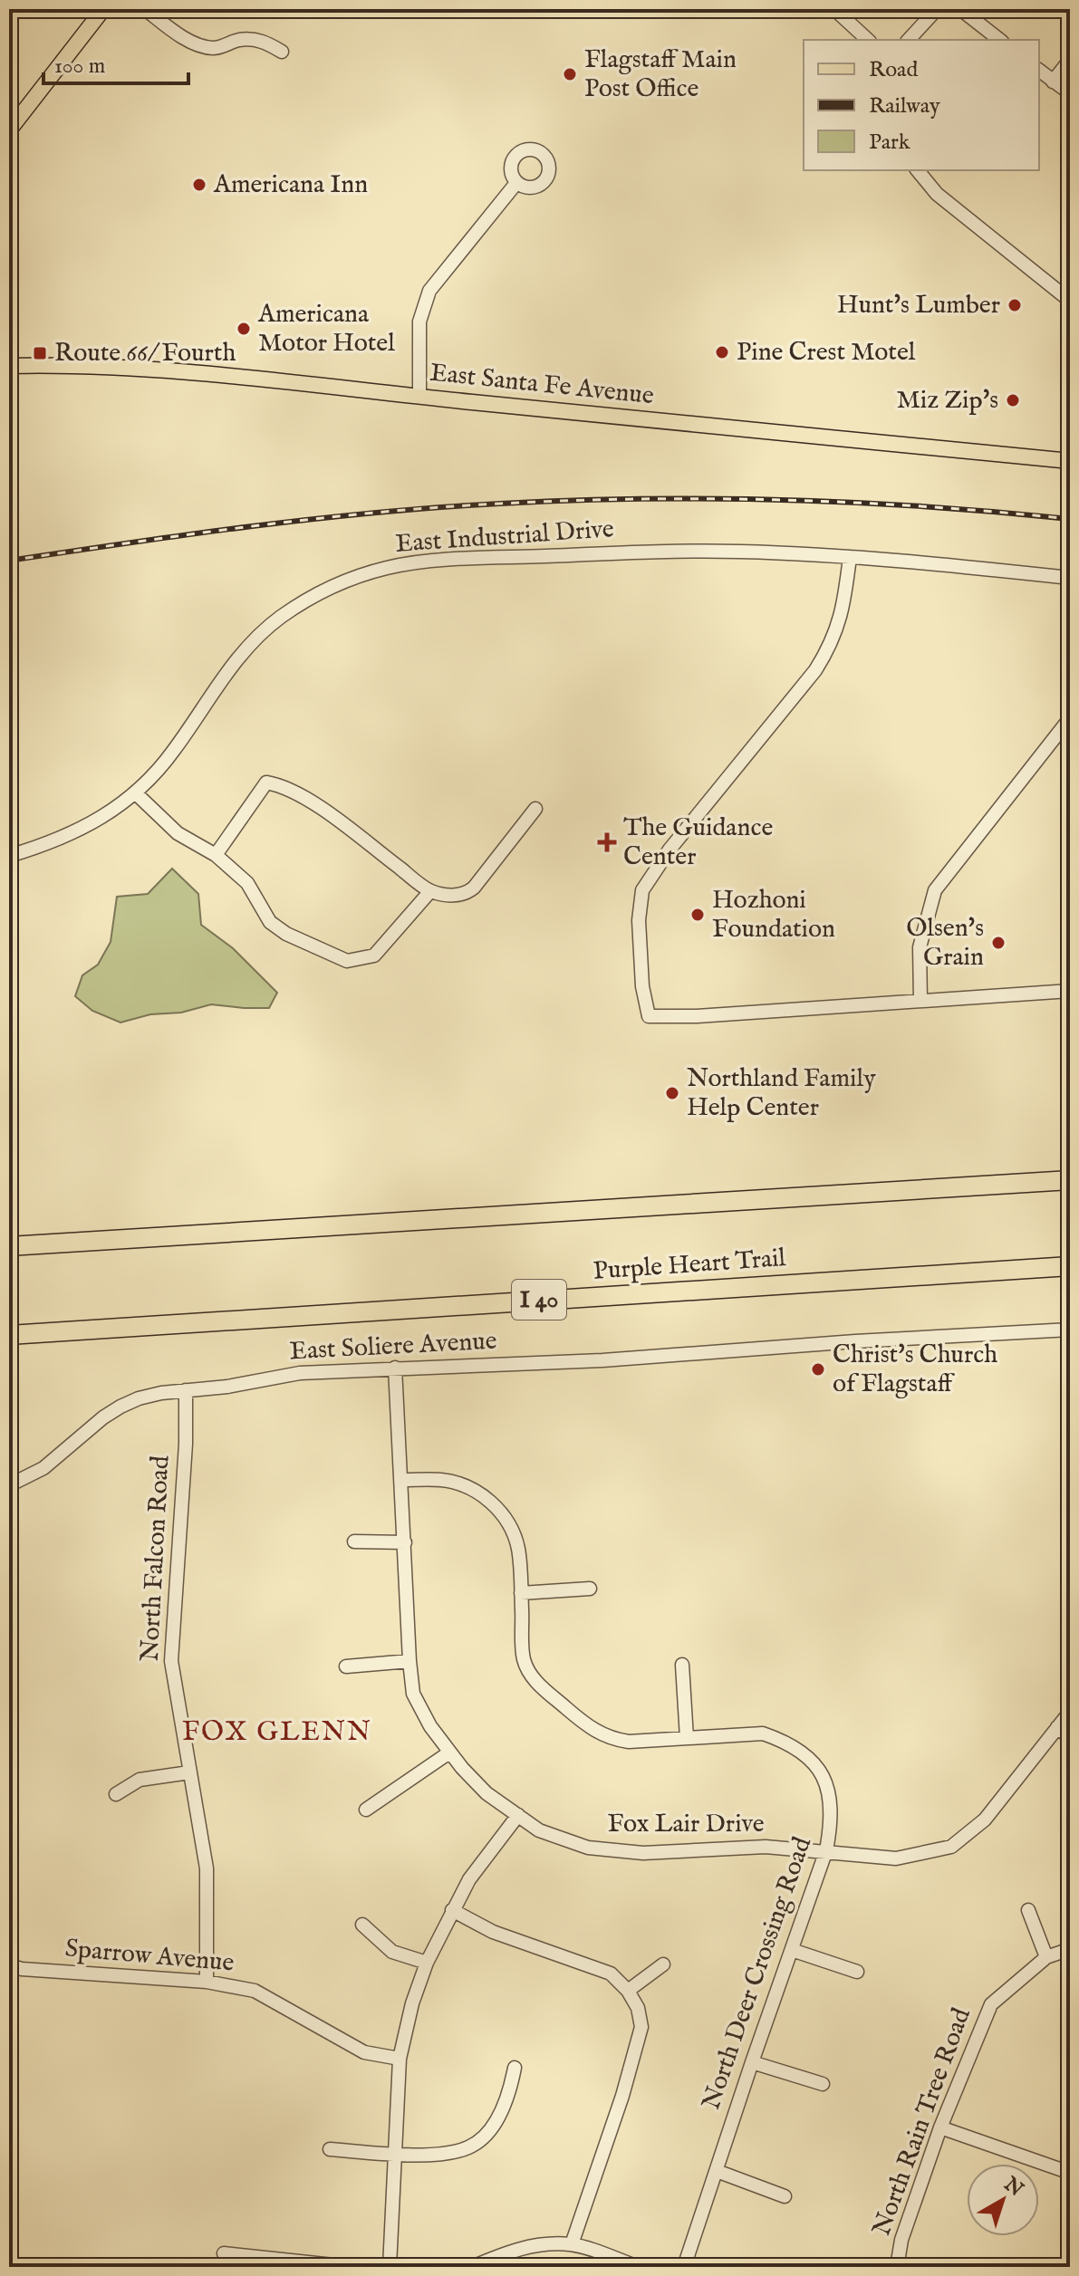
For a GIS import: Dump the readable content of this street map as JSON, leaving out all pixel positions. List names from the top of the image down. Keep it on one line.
{"streets":{"highway":["Purple Heart Trail","I 40"],"main road":["East Santa Fe Avenue"],"street":["East Industrial Drive","East Soliere Avenue","North Falcon Road","Fox Lair Drive","Sparrow Avenue","North Deer Crossing Road","North Rain Tree Road"]},"crossings":[["East Soliere Avenue","North Falcon Road"],["East Soliere Avenue","Fox Lair Drive"],["North Falcon Road","Sparrow Avenue"],["Fox Lair Drive","North Deer Crossing Road"]],"districts":["FOX GLENN"],"places":{"other":["Flagstaff Main Post Office","Americana Inn","Hunt's Lumber","Americana Motor Hotel","Pine Crest Motel","Miz Zip's","Hozhoni Foundation","Olsen's Grain","Northland Family Help Center","Christ's Church of Flagstaff"],"transit":["Route 66/ Fourth"],"health":["The Guidance Center"]},"legend":["Road","Railway","Park"],"scale_bar":"100 m","north":"top right"}
